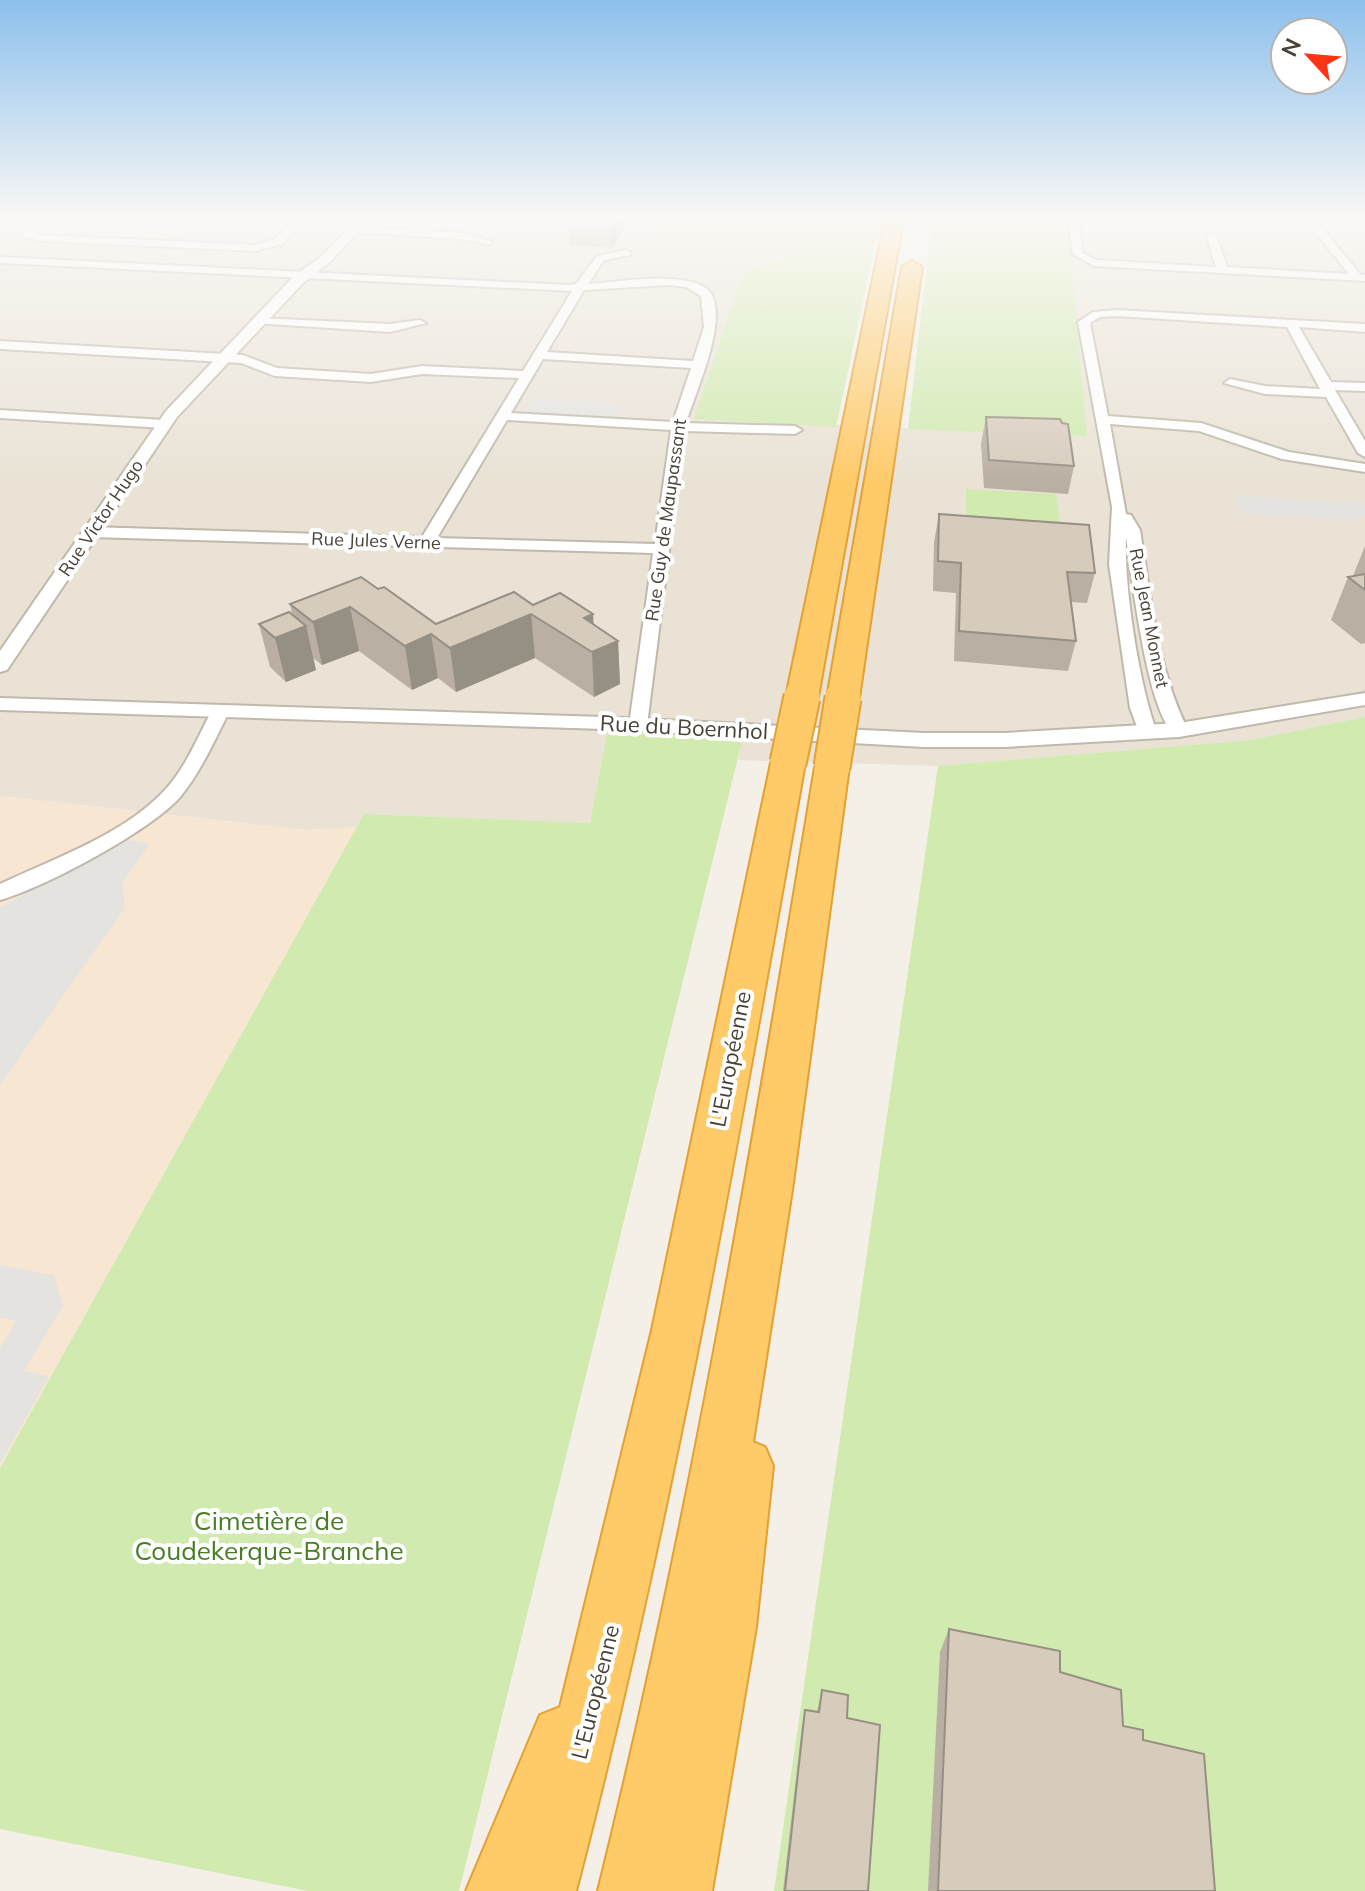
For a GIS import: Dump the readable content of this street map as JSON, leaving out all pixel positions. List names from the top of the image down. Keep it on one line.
{"streets":{"highway":["L'Européenne"],"street":["Rue Victor Hugo","Rue Guy de Maupassant","Rue Jules Verne","Rue Jean Monnet","Rue du Boernhol"]},"crossings":[["Rue Victor Hugo","Rue Jules Verne"],["Rue Guy de Maupassant","Rue Jules Verne"],["Rue Guy de Maupassant","Rue du Boernhol"],["Rue Jean Monnet","Rue du Boernhol"]],"parks":["Cimetière de Coudekerque-Branche"],"north":"top left"}
